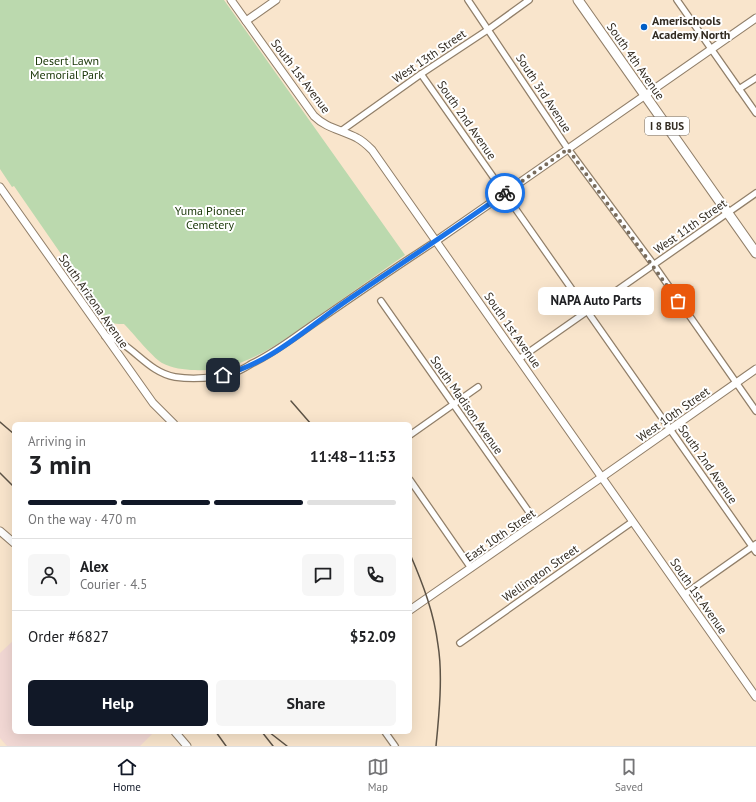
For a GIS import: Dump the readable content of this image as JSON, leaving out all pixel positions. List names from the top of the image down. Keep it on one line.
{"streets":{"main road":["South 4th Avenue","I 8 BUS"],"street":["West 13th Street","South 1st Avenue","South 3rd Avenue","South 2nd Avenue","West 11th Street","South Arizona Avenue","South Madison Avenue","West 10th Street","East 10th Street","Wellington Street"]},"crossings":[["West 13th Street","South 1st Avenue"],["West 13th Street","South 3rd Avenue"],["West 13th Street","South 2nd Avenue"],["South 4th Avenue","West 11th Street"],["South 1st Avenue","West 11th Street"],["South 1st Avenue","West 10th Street"],["South 1st Avenue","East 10th Street"],["South 1st Avenue","Wellington Street"],["South 3rd Avenue","West 11th Street"],["South 3rd Avenue","West 10th Street"],["South 2nd Avenue","West 11th Street"],["South 2nd Avenue","West 10th Street"],["South Madison Avenue","East 10th Street"],["West 10th Street","East 10th Street"]],"parks":["Desert Lawn Memorial Park","Yuma Pioneer Cemetery"],"places":["Amerischools Academy North","NAPA Auto Parts"],"page":{"bubble":"NAPA Auto Parts","heading":["3 min","Arriving in","11:48–11:53"],"panel":["Alex","Courier · 4.5","Order #6827","$52.09"],"bar":"On the way · 470 m","buttons":["Help","Share"],"tabs":["Home","Map","Saved"]}}
